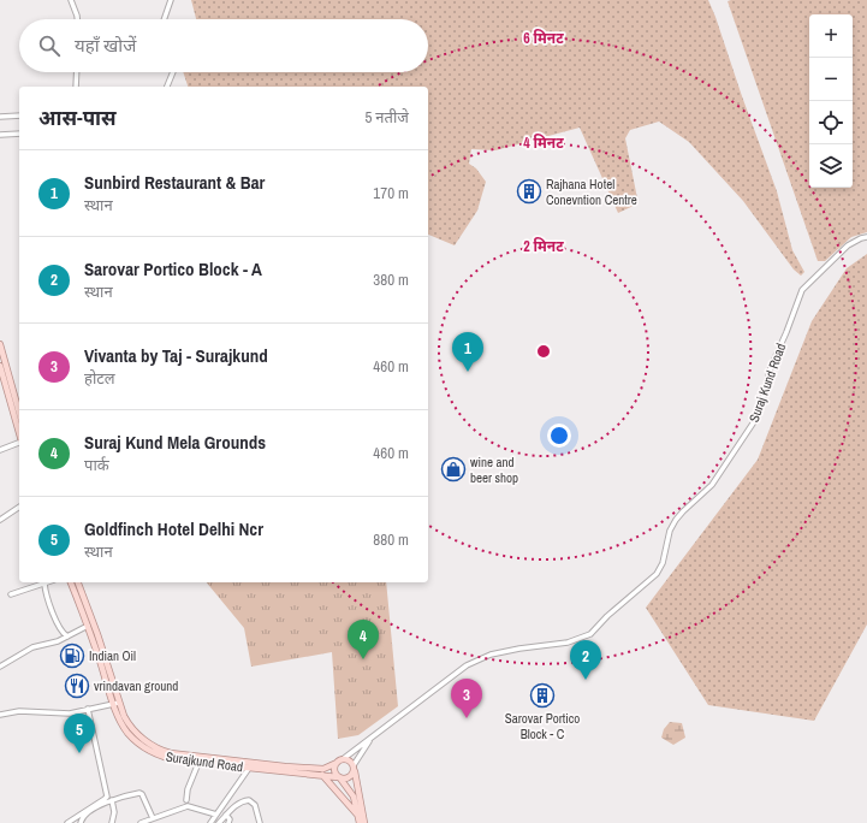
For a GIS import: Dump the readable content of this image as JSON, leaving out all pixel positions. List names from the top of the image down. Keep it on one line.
{"streets":{"main road":["Surajkund Road"],"street":["Suraj Kund Road"]},"crossings":[["Suraj Kund Road","Surajkund Road"]],"places":{"building":["Rajhana Hotel Conevntion Centre","Sarovar Portico Block - C"],"shop":["wine and beer shop"],"fuel station":["Indian Oil"],"restaurant":["vrindavan ground"]},"page":{"map_buttons":["+","−"],"search":"यहाँ खोजें","heading":["आस-पास","5 नतीजे"],"list":[{"mark":"1","name":"Sunbird Restaurant & Bar","note":"स्थान","value":"170 m"},{"mark":"2","name":"Sarovar Portico Block - A","note":"स्थान","value":"380 m"},{"mark":"3","name":"Vivanta by Taj - Surajkund","note":"होटल","value":"460 m"},{"mark":"4","name":"Suraj Kund Mela Grounds","note":"पार्क","value":"460 m"},{"mark":"5","name":"Goldfinch Hotel Delhi Ncr","note":"स्थान","value":"880 m"}],"pins":["1","4","2","3","5"]},"rings":["6 मिनट","4 मिनट","2 मिनट"]}
